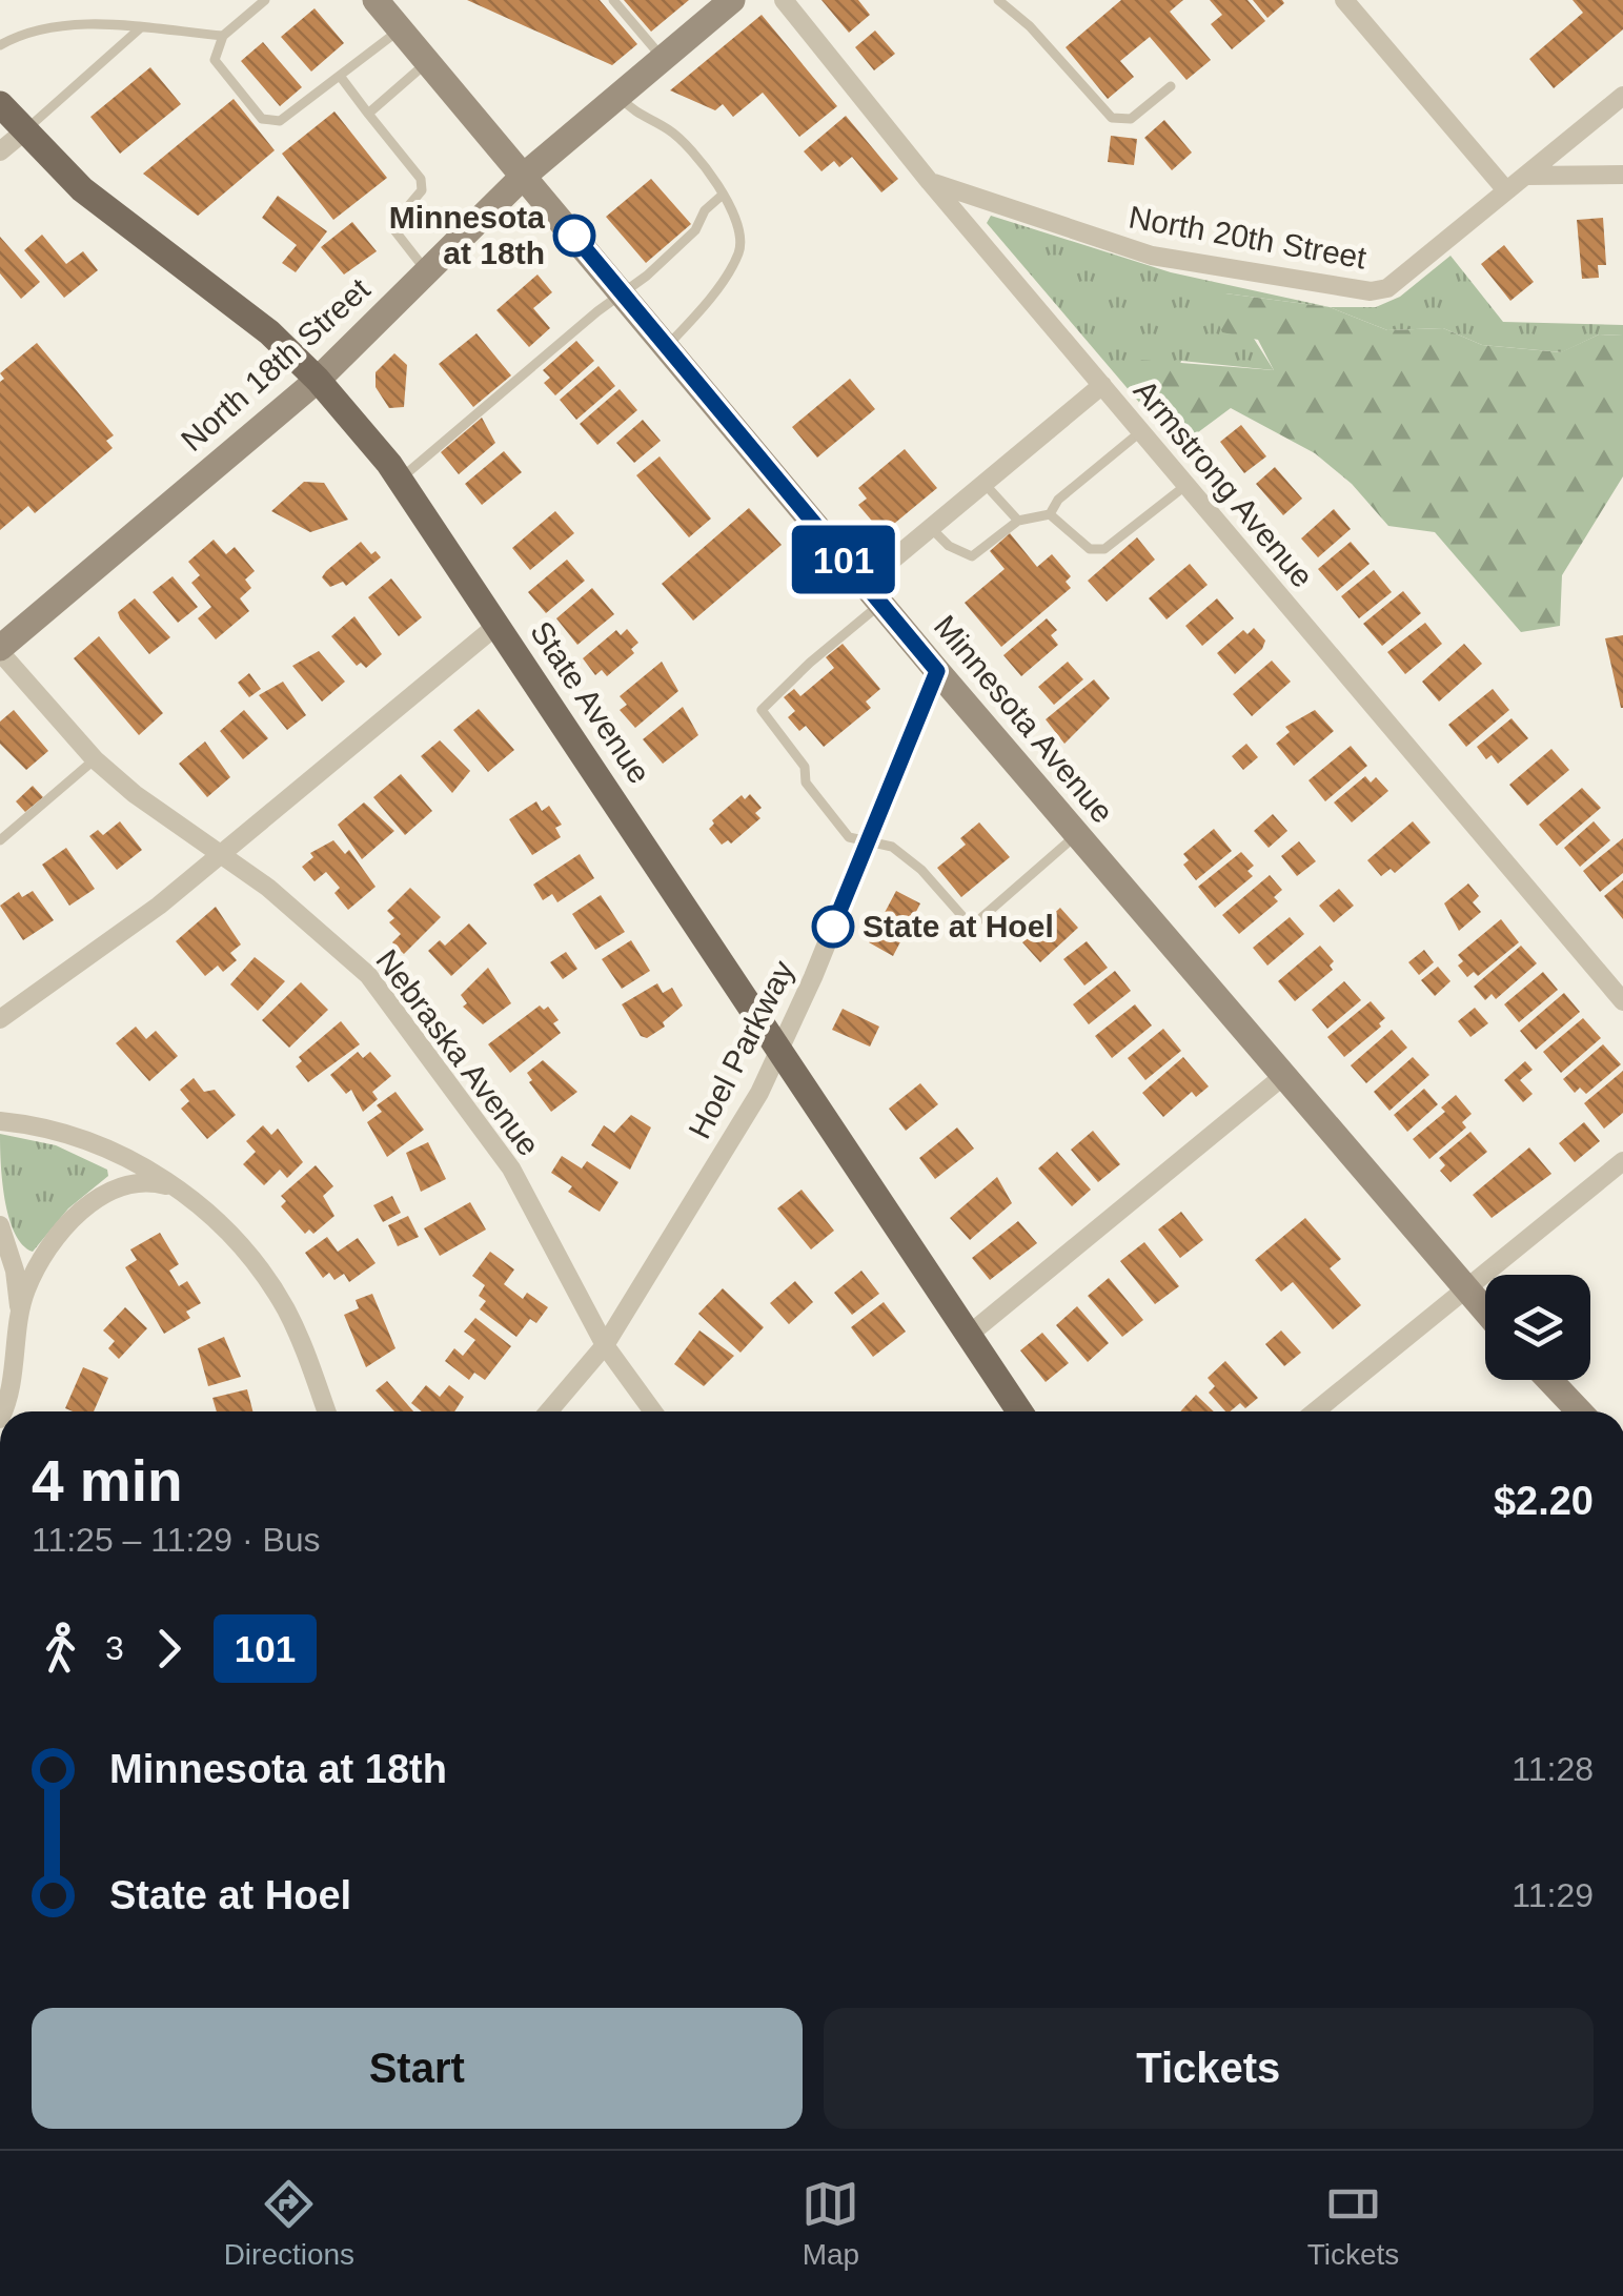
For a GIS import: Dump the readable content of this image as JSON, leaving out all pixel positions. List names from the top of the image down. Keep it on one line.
{"streets":{"main road":["North 18th Street","State Avenue","Minnesota Avenue"],"street":["North 20th Street","Armstrong Avenue","Hoel Parkway","Nebraska Avenue"]},"crossings":[["North 20th Street","Armstrong Avenue"],["North 18th Street","State Avenue"],["North 18th Street","Minnesota Avenue"],["North 18th Street","Nebraska Avenue"],["State Avenue","Hoel Parkway"],["Minnesota Avenue","Hoel Parkway"],["Hoel Parkway","Nebraska Avenue"]],"places":["Minnesota at 18th","State at Hoel"],"lines":["bus line 101"],"page":{"on_map":"101","heading":["4 min","11:25 – 11:29 · Bus","$2.20"],"legs":["3","101"],"list":[{"name":"Minnesota at 18th","value":"11:28"},{"name":"State at Hoel","value":"11:29"}],"buttons":["Start","Tickets"],"tabs":["Directions","Map","Tickets"]}}
